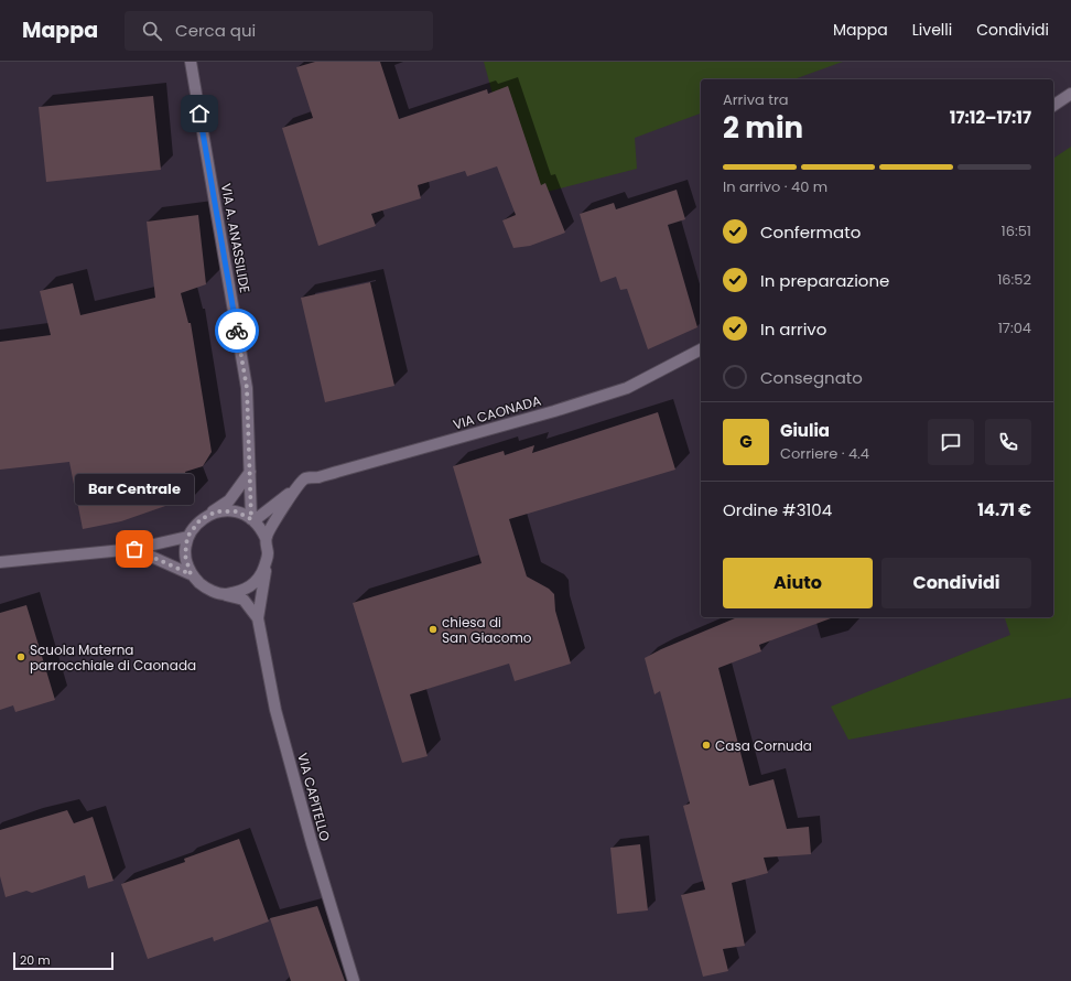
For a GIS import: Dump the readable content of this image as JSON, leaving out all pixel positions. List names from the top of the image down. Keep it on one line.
{"streets":{"street":["VIA A. ANASSILIDE","VIA CAONADA","VIA CAPITELLO"]},"crossings":[["VIA A. ANASSILIDE","VIA CAONADA"],["VIA A. ANASSILIDE","VIA CAPITELLO"],["VIA CAONADA","VIA CAPITELLO"]],"places":["Bar Centrale","chiesa di San Giacomo","Scuola Materna parrocchiale di Caonada","Casa Cornuda"],"scale_bar":"20 m","page":{"header":"Mappa","search":"Cerca qui","nav":["Mappa","Livelli","Condividi"],"heading":["2 min","Arriva tra","17:12–17:17"],"panel":["Giulia","Corriere · 4.4","Ordine #3104","14.71 €"],"bar":"In arrivo · 40 m","list":[["Confermato","16:51"],["In preparazione","16:52"],["In arrivo","17:04"],"Consegnato"],"round":"G","bubble":"Bar Centrale","buttons":["Aiuto","Condividi"],"scale":"20 m"}}
